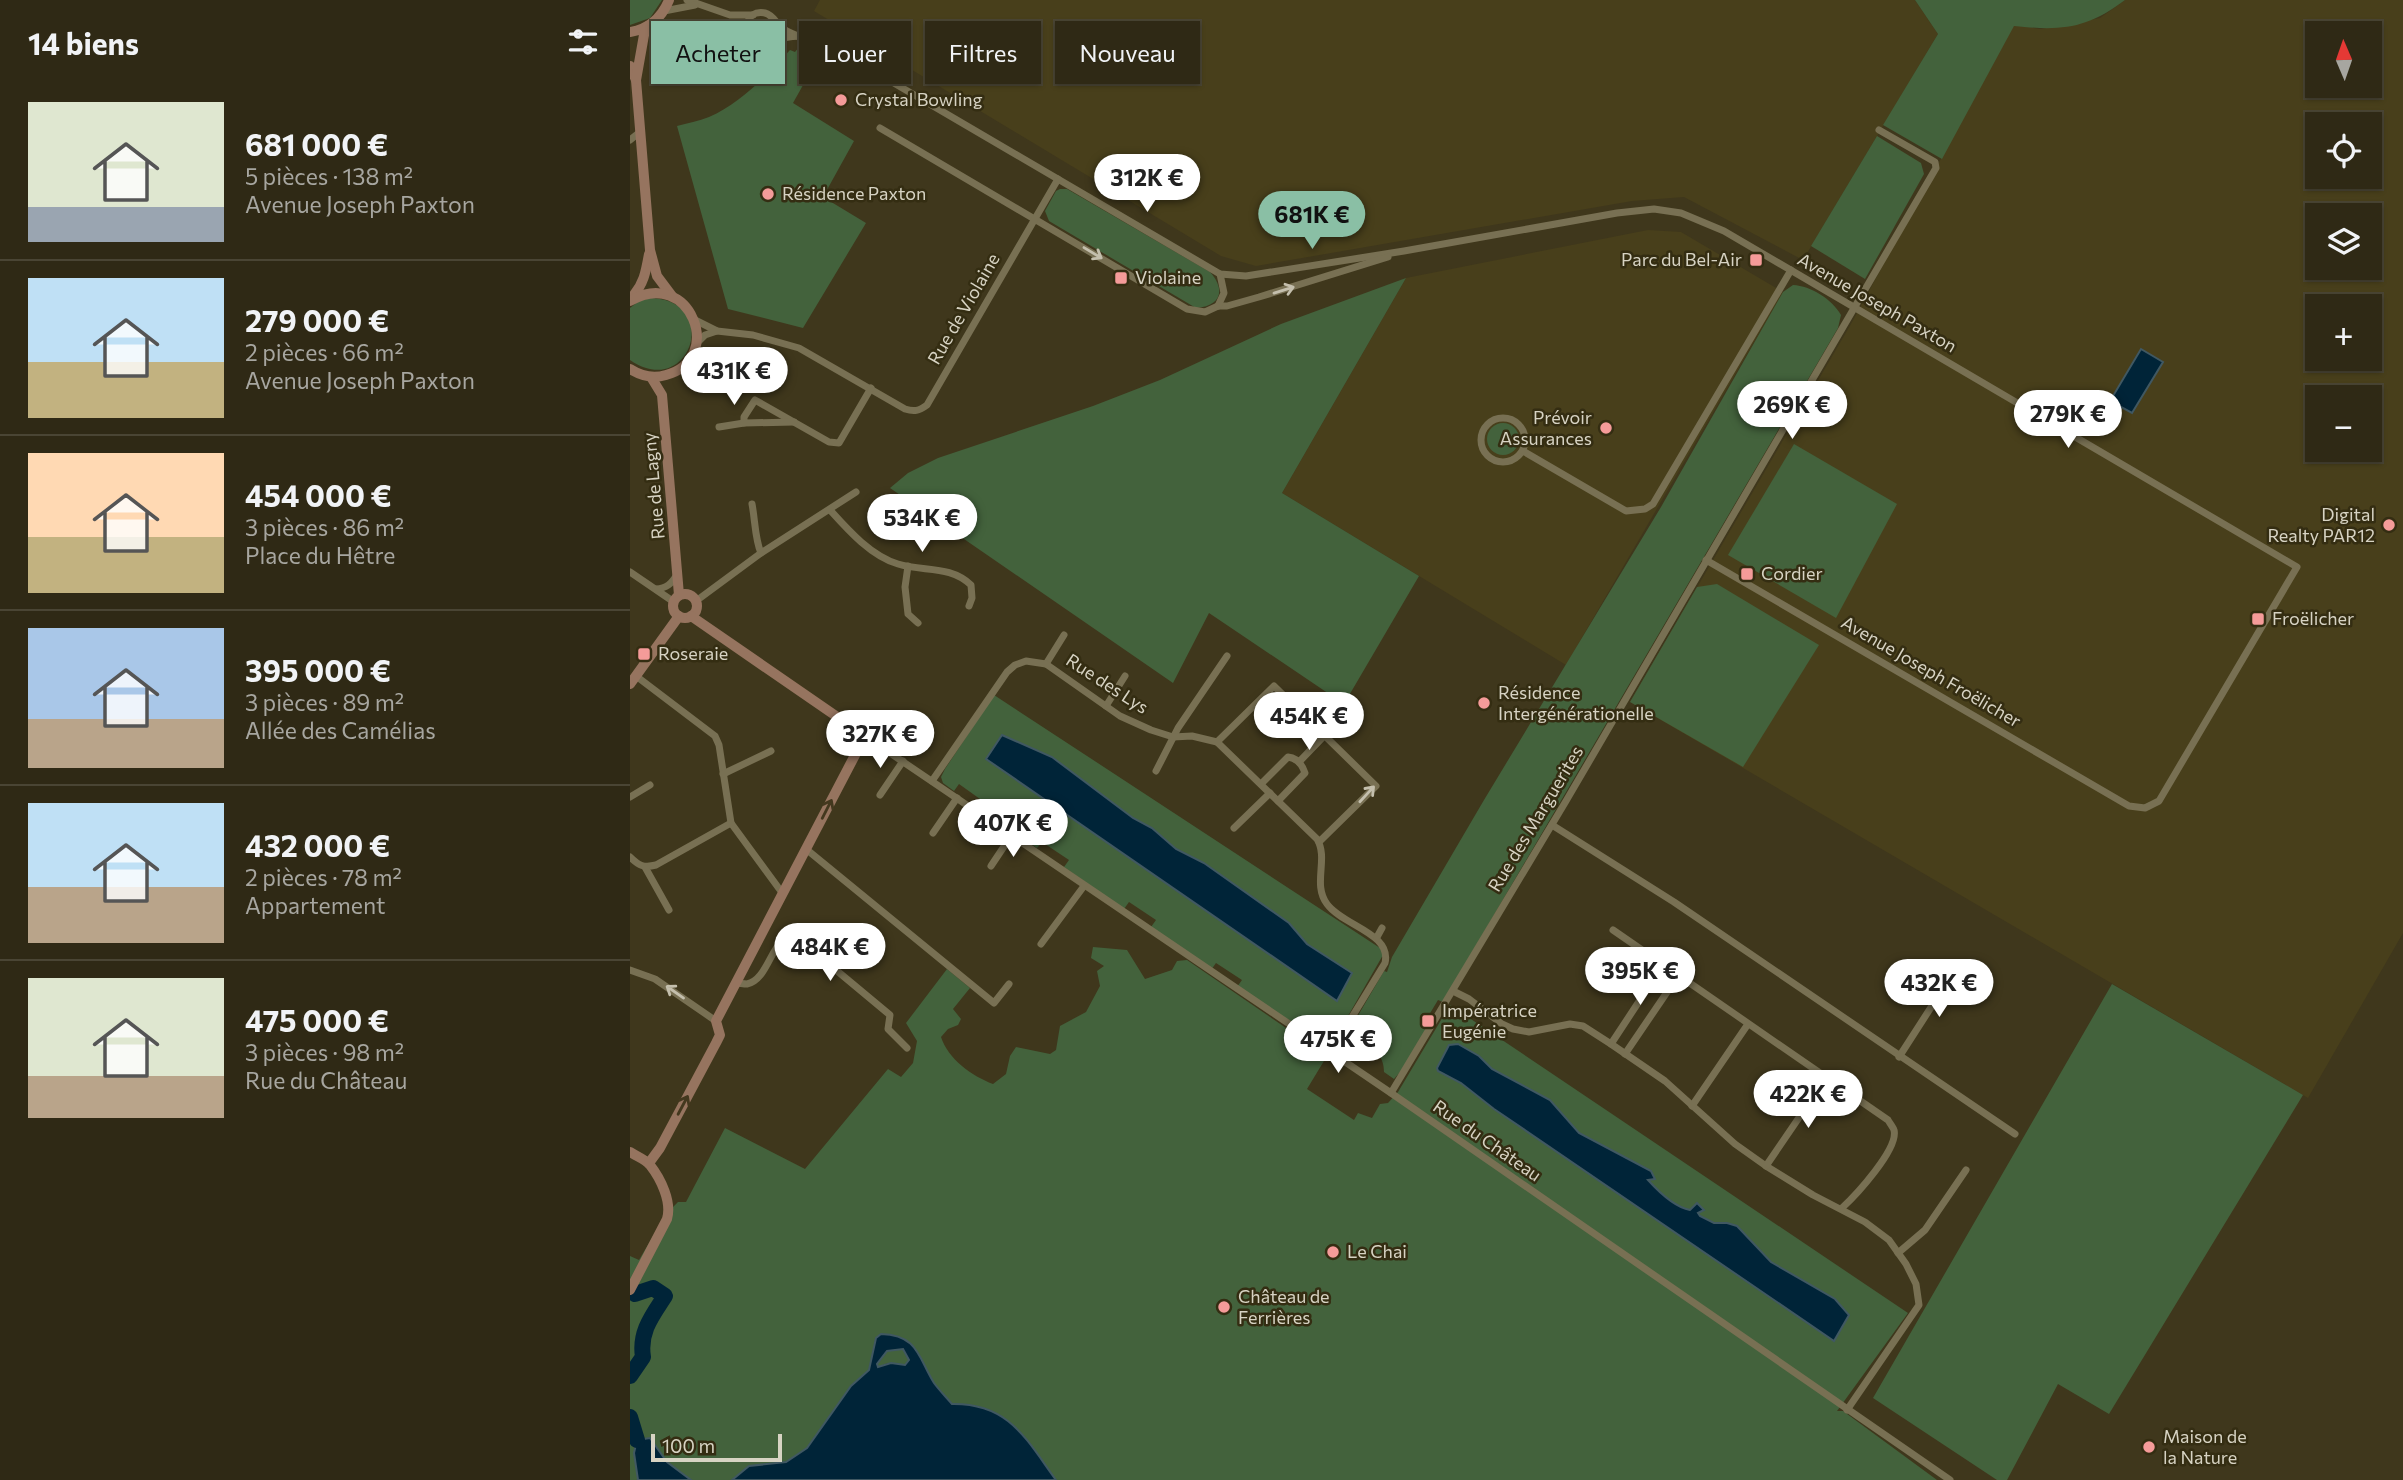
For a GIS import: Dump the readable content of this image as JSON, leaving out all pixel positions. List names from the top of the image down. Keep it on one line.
{"streets":{"main road":["Rue de Lagny"],"street":["Avenue Joseph Paxton","Rue de Violaine","Avenue Joseph Froëlicher","Rue des Lys","Rue des Marguerites","Rue du Château"]},"crossings":[["Avenue Joseph Paxton","Rue de Violaine"],["Avenue Joseph Paxton","Avenue Joseph Froëlicher"],["Avenue Joseph Froëlicher","Rue des Marguerites"],["Rue des Lys","Rue du Château"],["Rue des Marguerites","Rue du Château"]],"places":{"other":["Crystal Bowling","Résidence Paxton","Prévoir Assurances","Digital Realty PAR12","Résidence Intergénérationelle","Le Chai","Château de Ferrières","Maison de la Nature"],"transit":["Parc du Bel-Air","Violaine","Cordier","Froëlicher","Roseraie","Impératrice Eugénie"]},"scale_bar":"100 m","north":"top","page":{"heading":"14 biens","map_buttons":["+","−"],"chip":["Acheter","Louer","Filtres","Nouveau"],"list":[{"name":"681 000 €","note":"5 pièces · 138 m² · Avenue Joseph Paxton"},{"name":"279 000 €","note":"2 pièces · 66 m² · Avenue Joseph Paxton"},{"name":"454 000 €","note":"3 pièces · 86 m² · Place du Hêtre"},{"name":"395 000 €","note":"3 pièces · 89 m² · Allée des Camélias"},{"name":"432 000 €","note":"2 pièces · 78 m² · Appartement"},{"name":"475 000 €","note":"3 pièces · 98 m² · Rue du Château"}],"price":["312K €","681K €","431K €","269K €","279K €","534K €","454K €","327K €","407K €","484K €","395K €","432K €","475K €","422K €"],"scale":"100 m"}}
